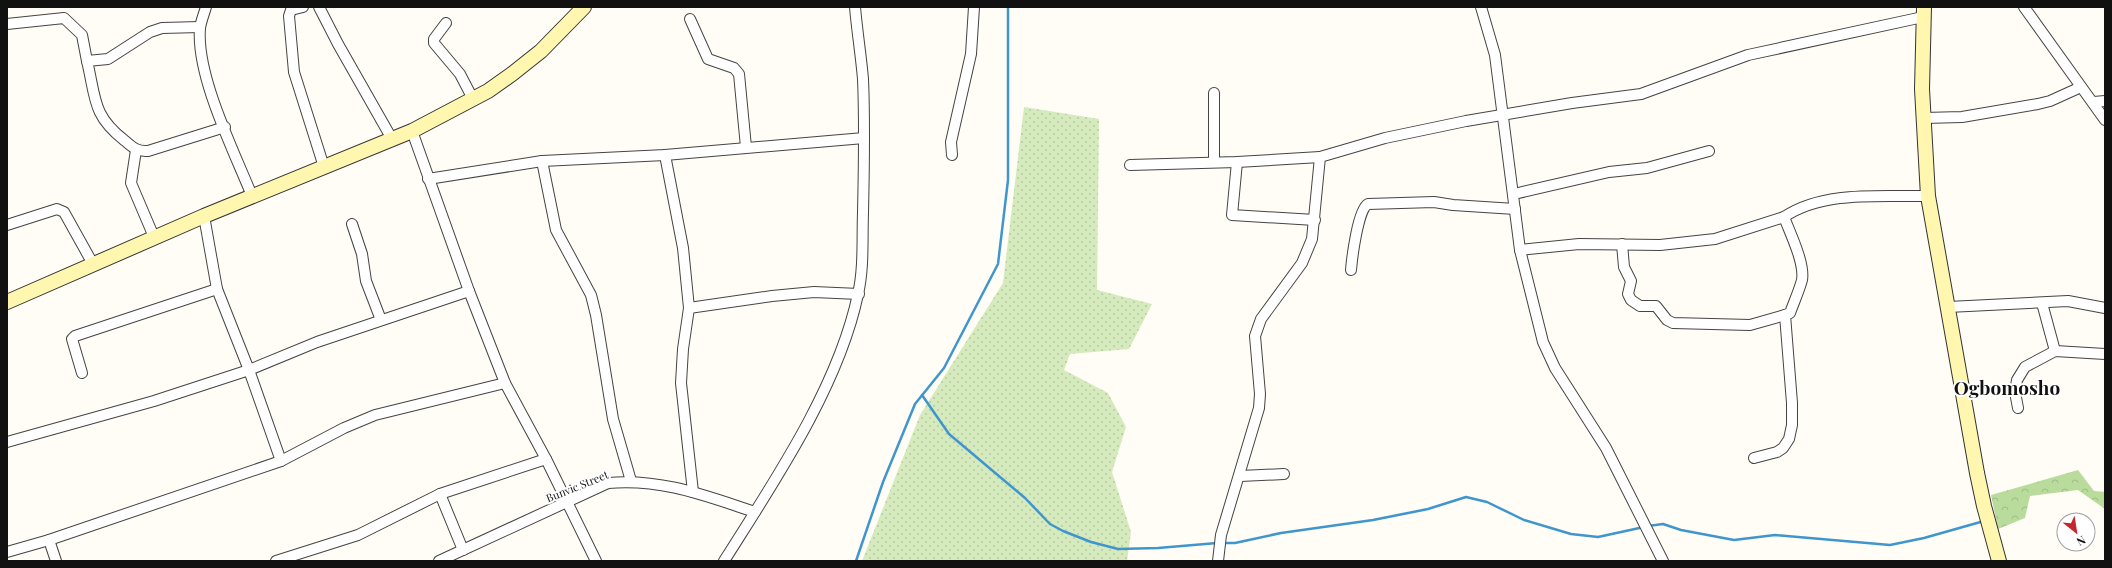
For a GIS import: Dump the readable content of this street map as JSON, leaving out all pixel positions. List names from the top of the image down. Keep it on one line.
{"streets":{"street":["Bunvic Street"]},"districts":["Ogbomosho"],"north":"bottom right"}
